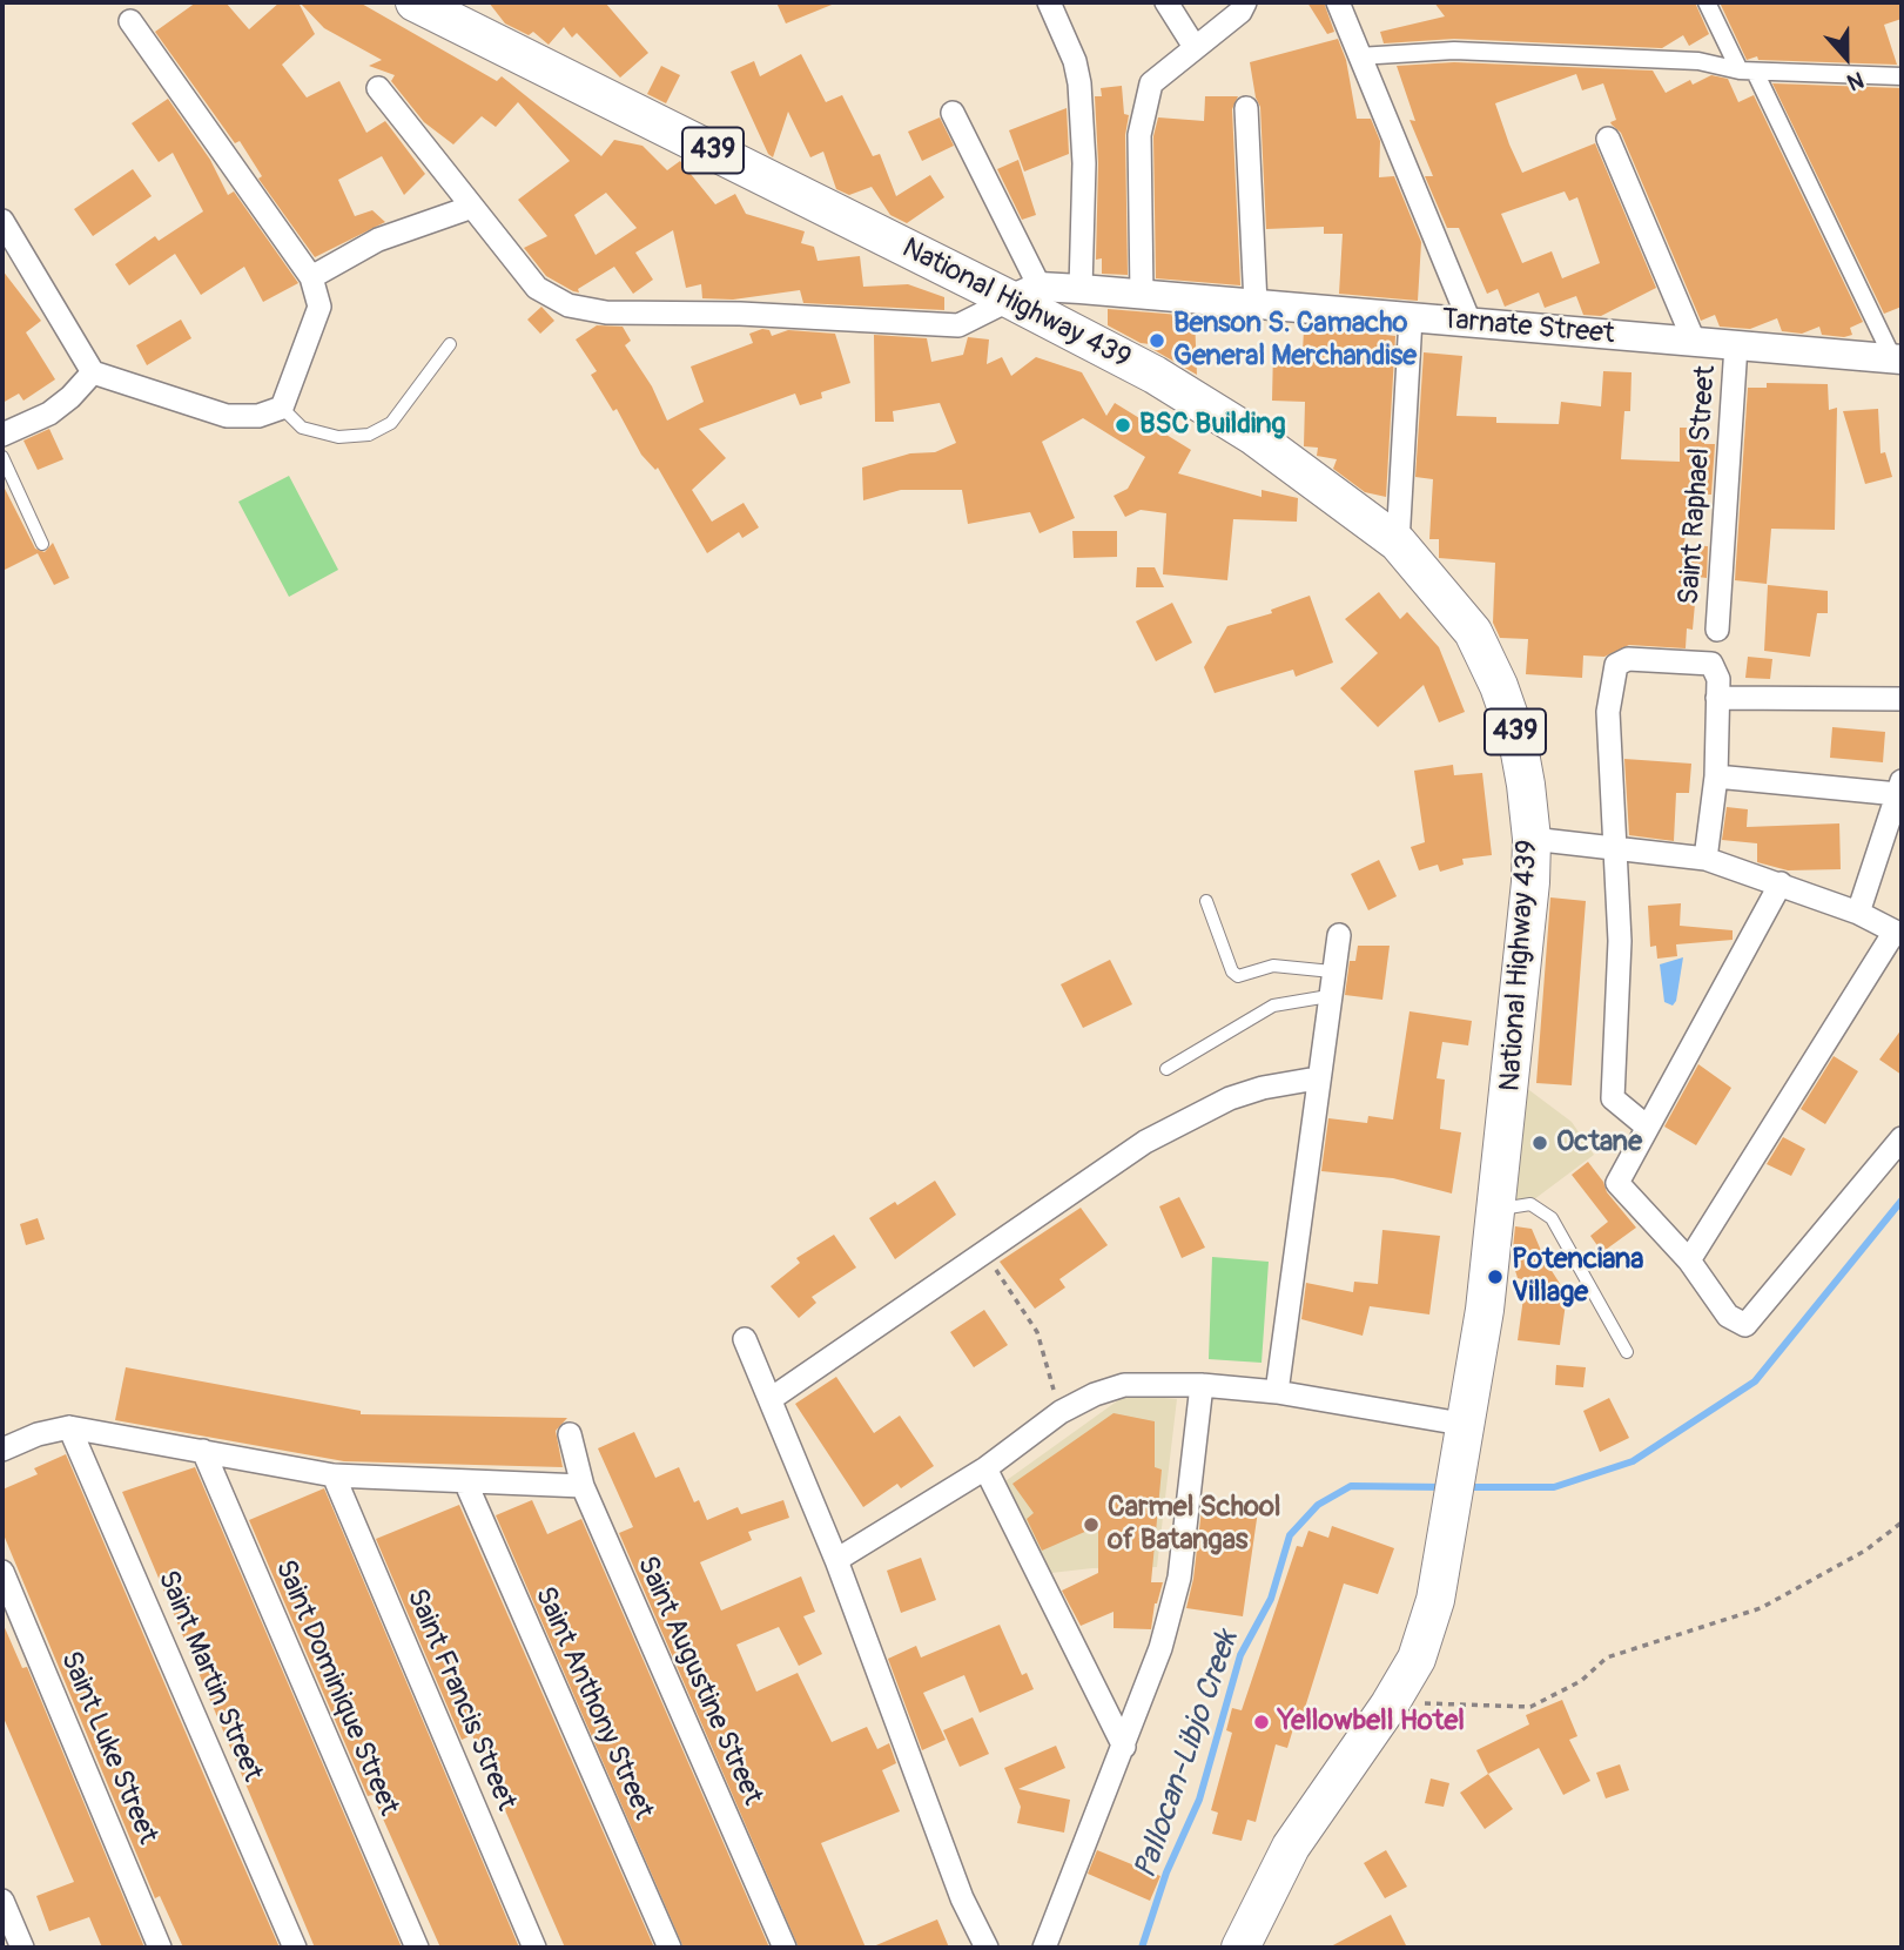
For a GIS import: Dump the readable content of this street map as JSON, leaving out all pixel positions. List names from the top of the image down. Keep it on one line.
{"streets":{"main road":["439","National Highway 439"],"street":["Tarnate Street","Saint Raphael Street","Saint Martin Street","Saint Augustine Street","Saint Dominique Street","Saint Francis Street","Saint Anthony Street","Saint Luke Street"]},"crossings":[["National Highway 439","Tarnate Street"],["Tarnate Street","Saint Raphael Street"]],"water":["Pallocan-Libjo Creek"],"places":["Benson S. Camacho General Merchandise","BSC Building","Octane","Potenciana Village","Carmel School of Batangas","Yellowbell Hotel"],"north":"bottom"}
